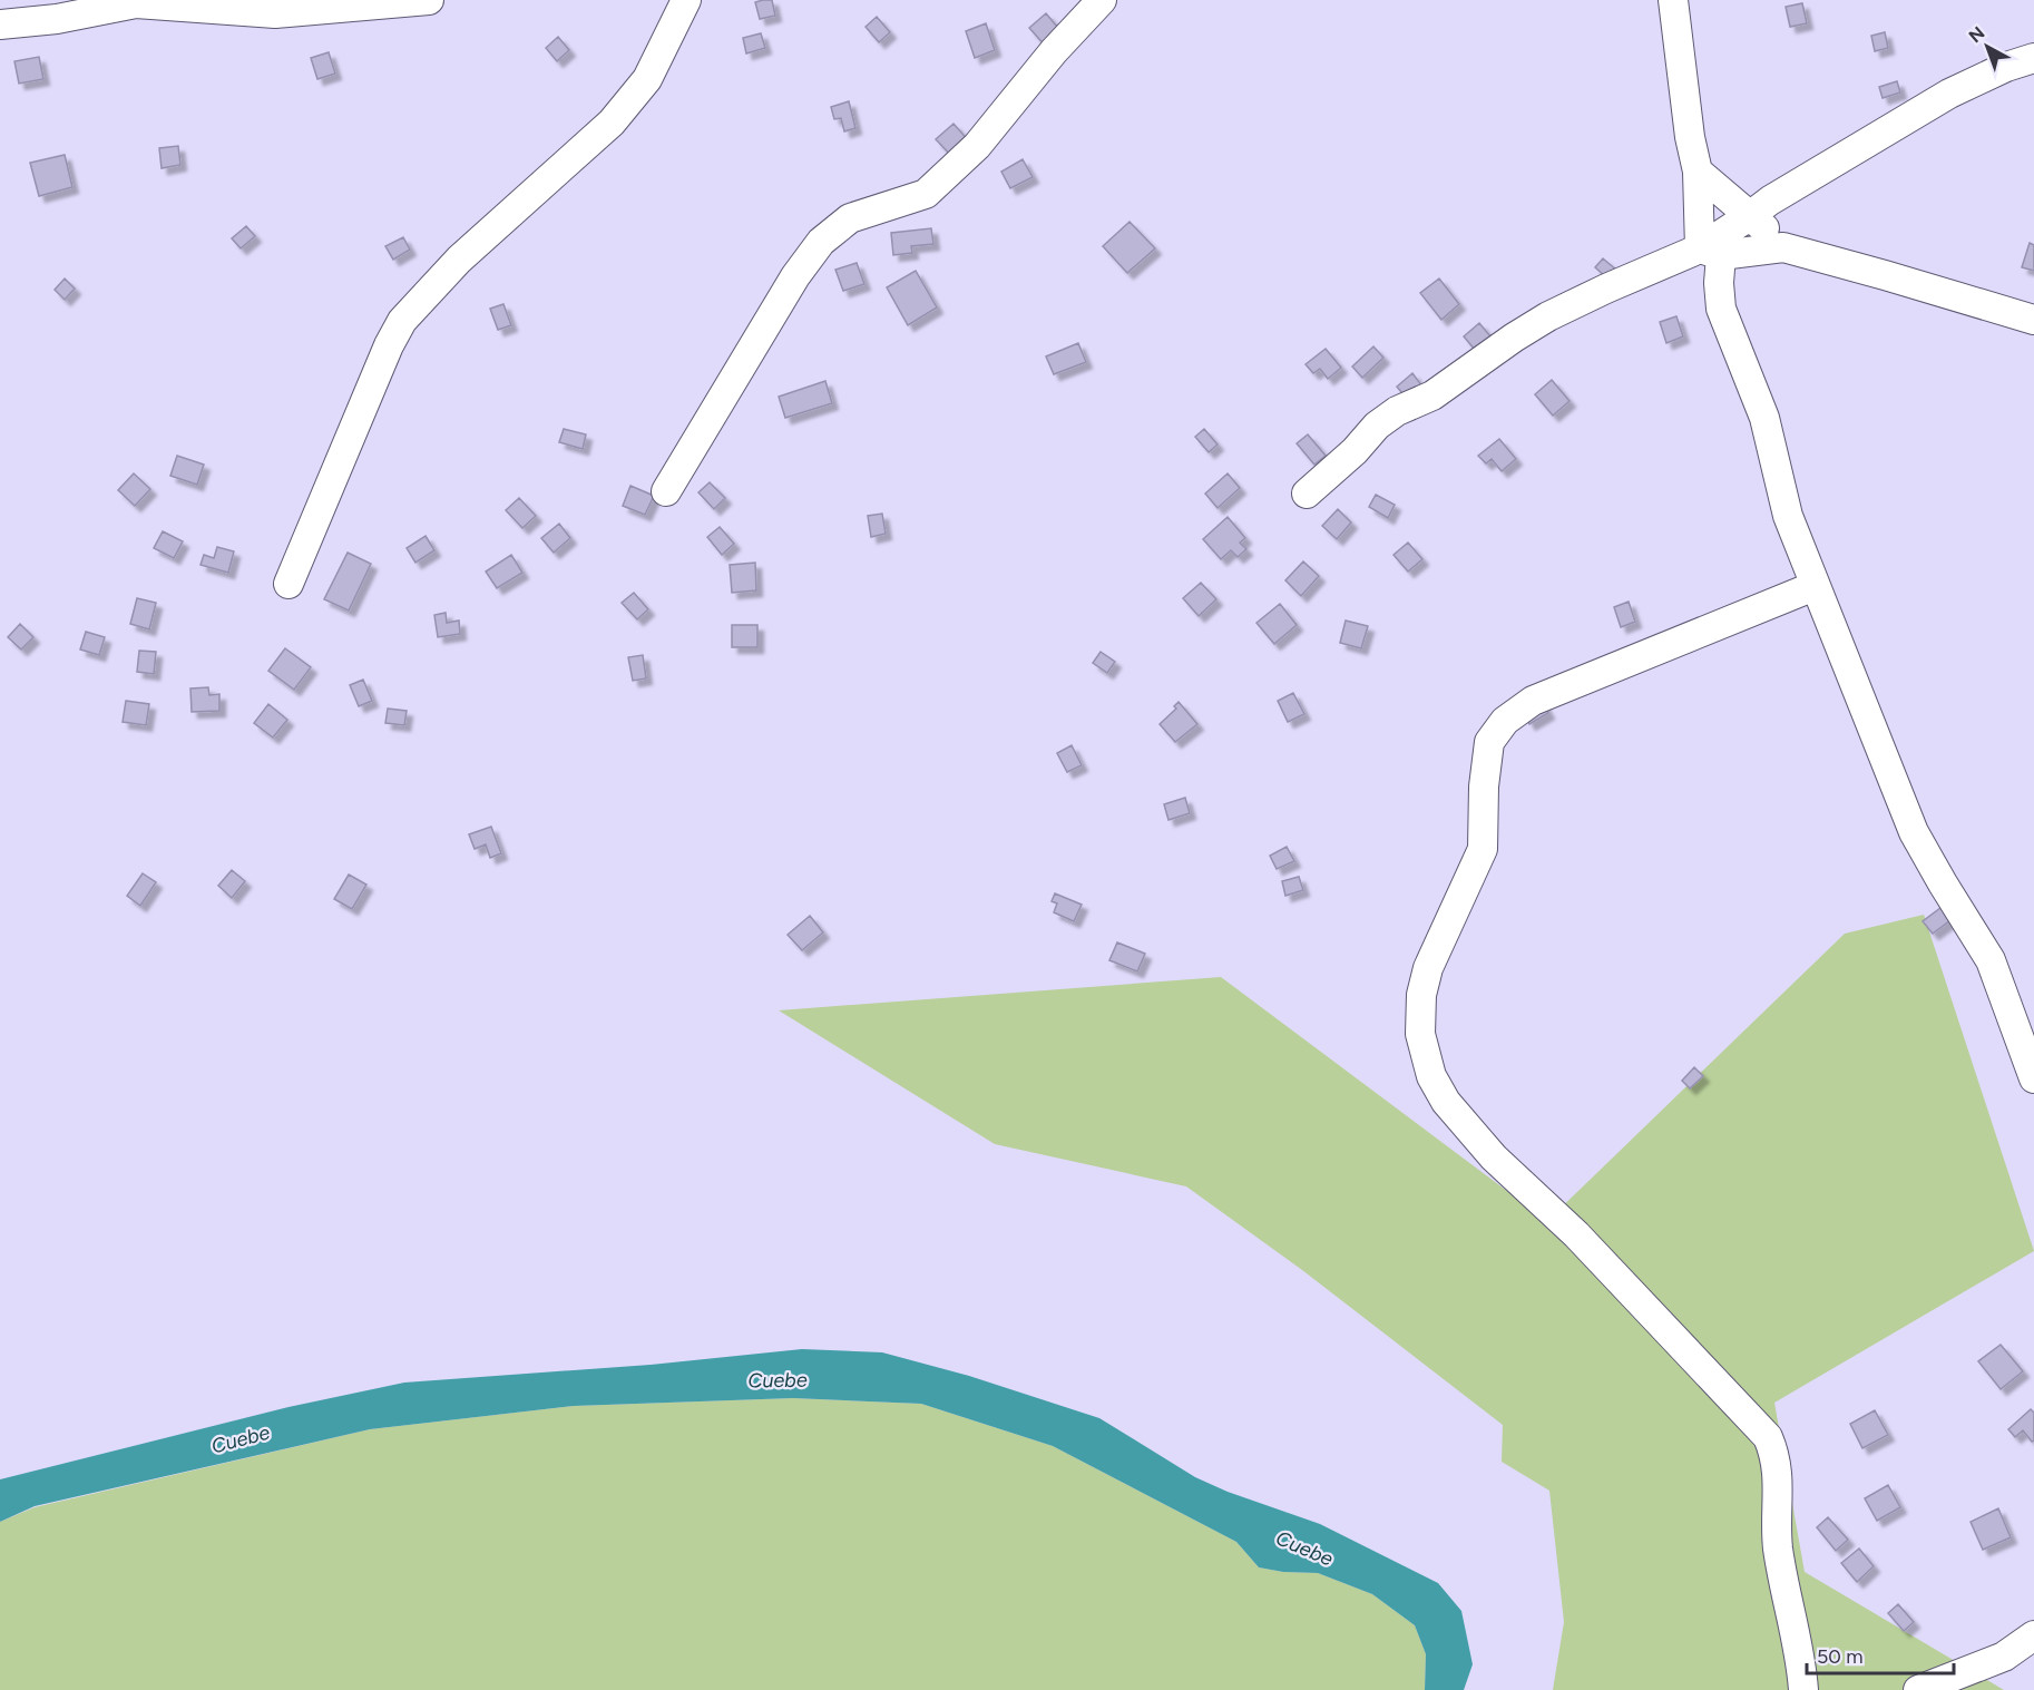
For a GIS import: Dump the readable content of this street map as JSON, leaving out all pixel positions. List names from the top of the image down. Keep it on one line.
{"water":["Cuebe"],"scale_bar":"50 m","north":"top left"}
